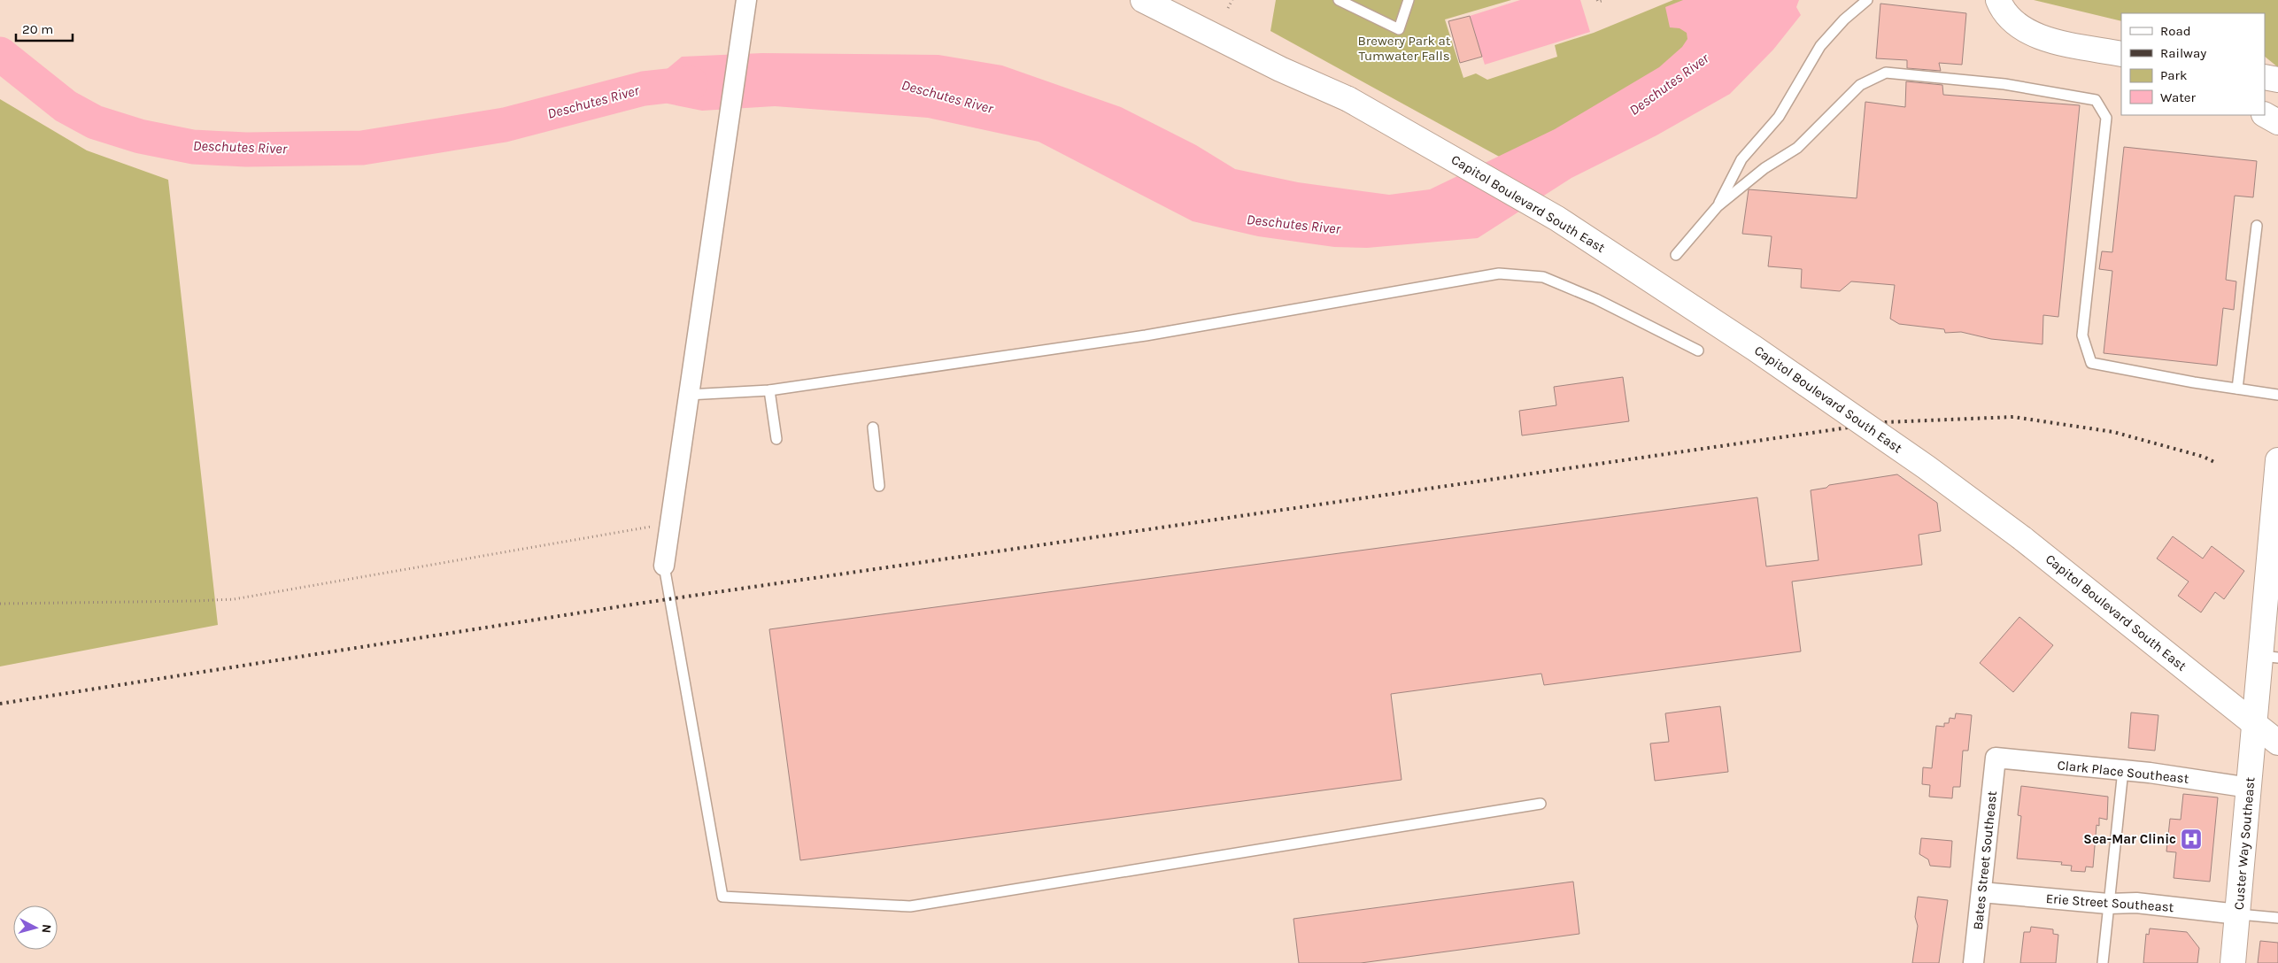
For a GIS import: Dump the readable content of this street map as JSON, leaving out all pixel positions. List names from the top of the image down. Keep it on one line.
{"streets":{"main road":["Capitol Boulevard South East","Custer Way Southeast"],"street":["Clark Place Southeast","Bates Street Southeast","Erie Street Southeast"]},"crossings":[["Capitol Boulevard South East","Custer Way Southeast"],["Clark Place Southeast","Custer Way Southeast"],["Clark Place Southeast","Bates Street Southeast"],["Custer Way Southeast","Erie Street Southeast"],["Bates Street Southeast","Erie Street Southeast"]],"water":["Deschutes River"],"parks":["Brewery Park at Tumwater Falls"],"places":{"hospital":["Sea-Mar Clinic"]},"legend":["Road","Railway","Park","Water"],"scale_bar":"20 m","north":"right"}
